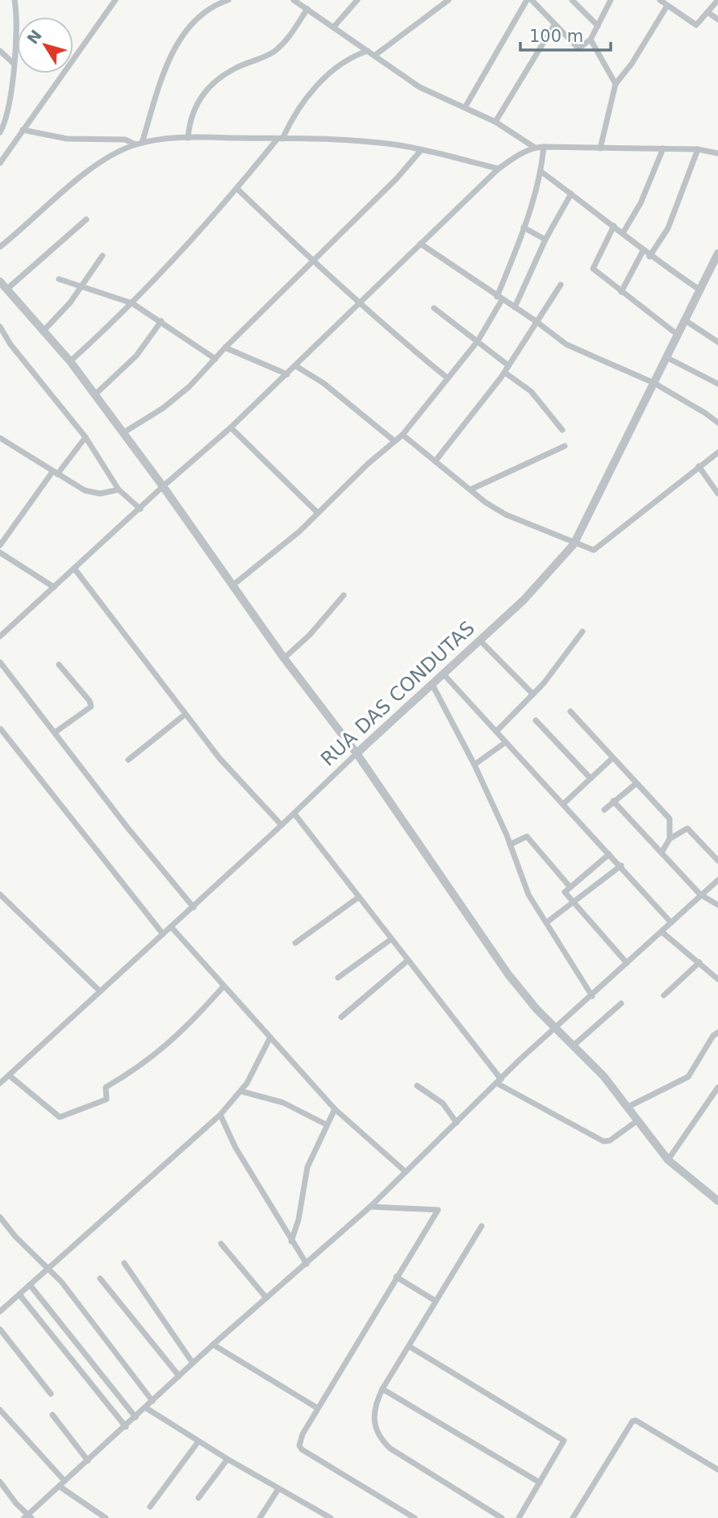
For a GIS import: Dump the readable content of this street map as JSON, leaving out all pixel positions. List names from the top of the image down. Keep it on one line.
{"streets":{"street":["RUA DAS CONDUTAS"]},"scale_bar":"100 m","north":"top left"}
